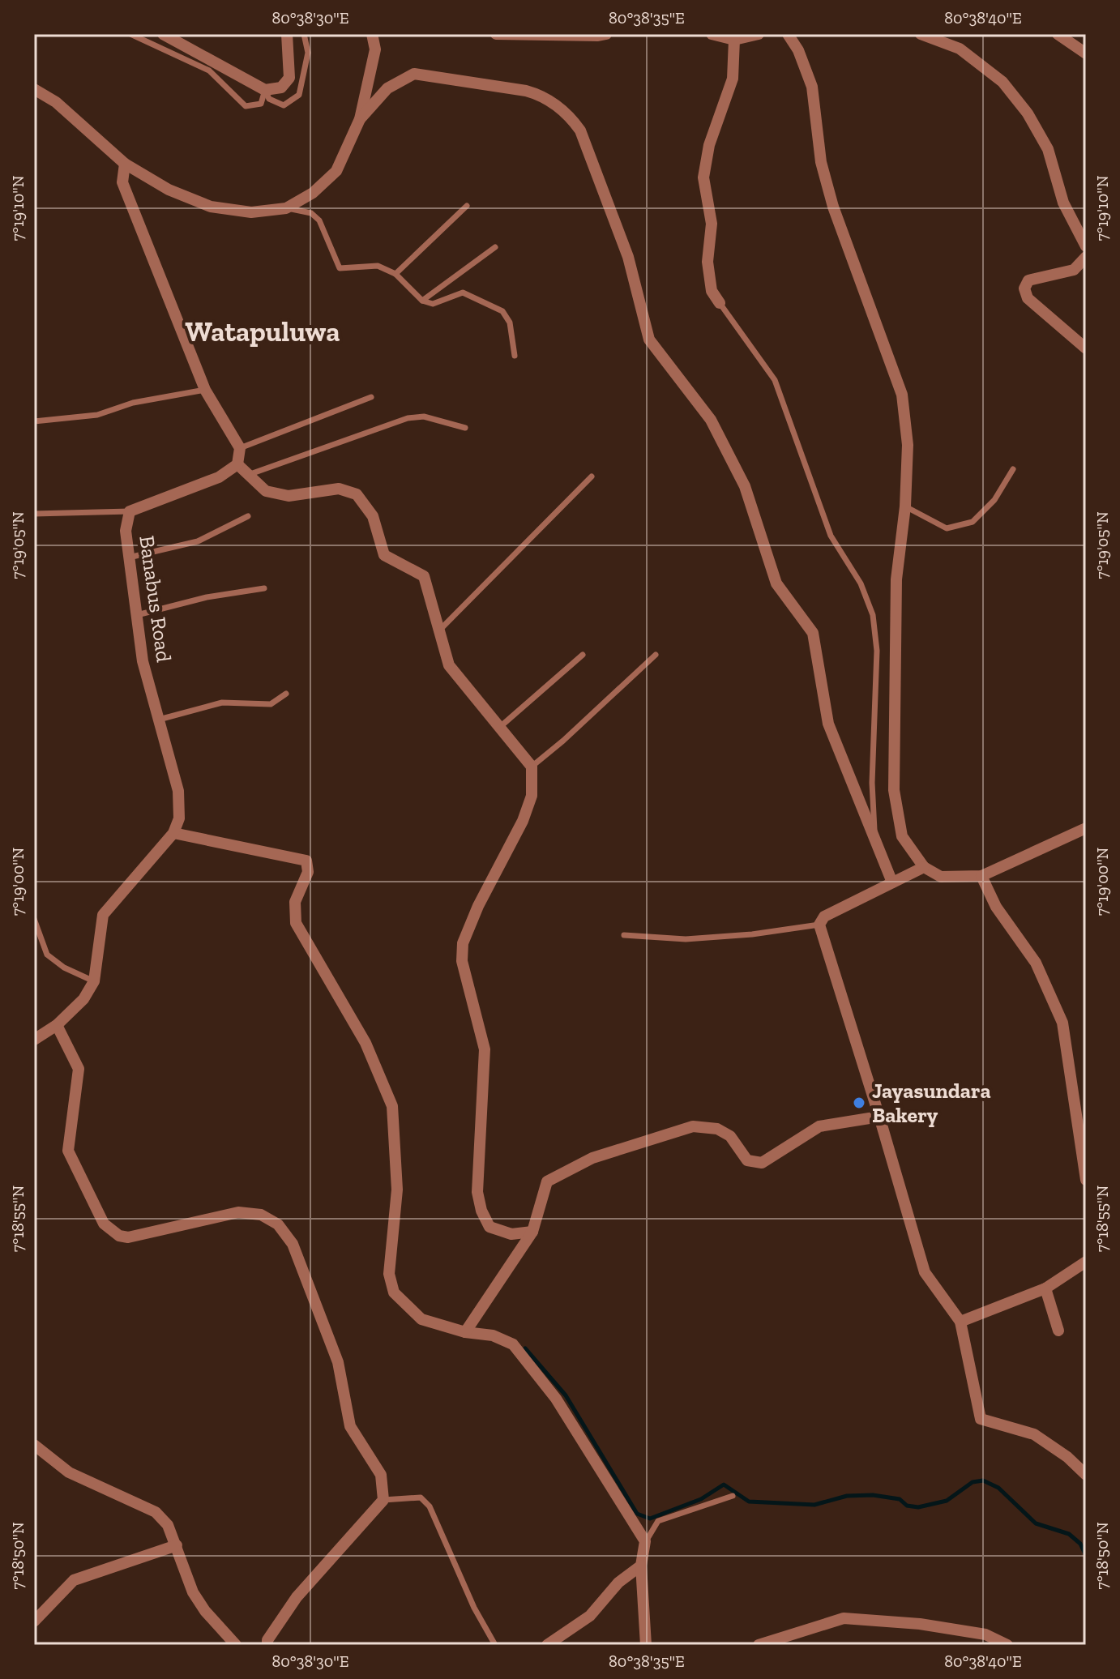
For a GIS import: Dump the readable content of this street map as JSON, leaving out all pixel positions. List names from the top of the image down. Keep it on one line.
{"streets":{"street":["Banabus Road"]},"districts":["Watapuluwa"],"places":["Jayasundara Bakery"],"coordinates":["80°38'30\"E","80°38'35\"E","80°38'40\"E","7°19'10\"N","7°19'05\"N","7°19'00\"N","7°18'55\"N","7°18'50\"N"]}
